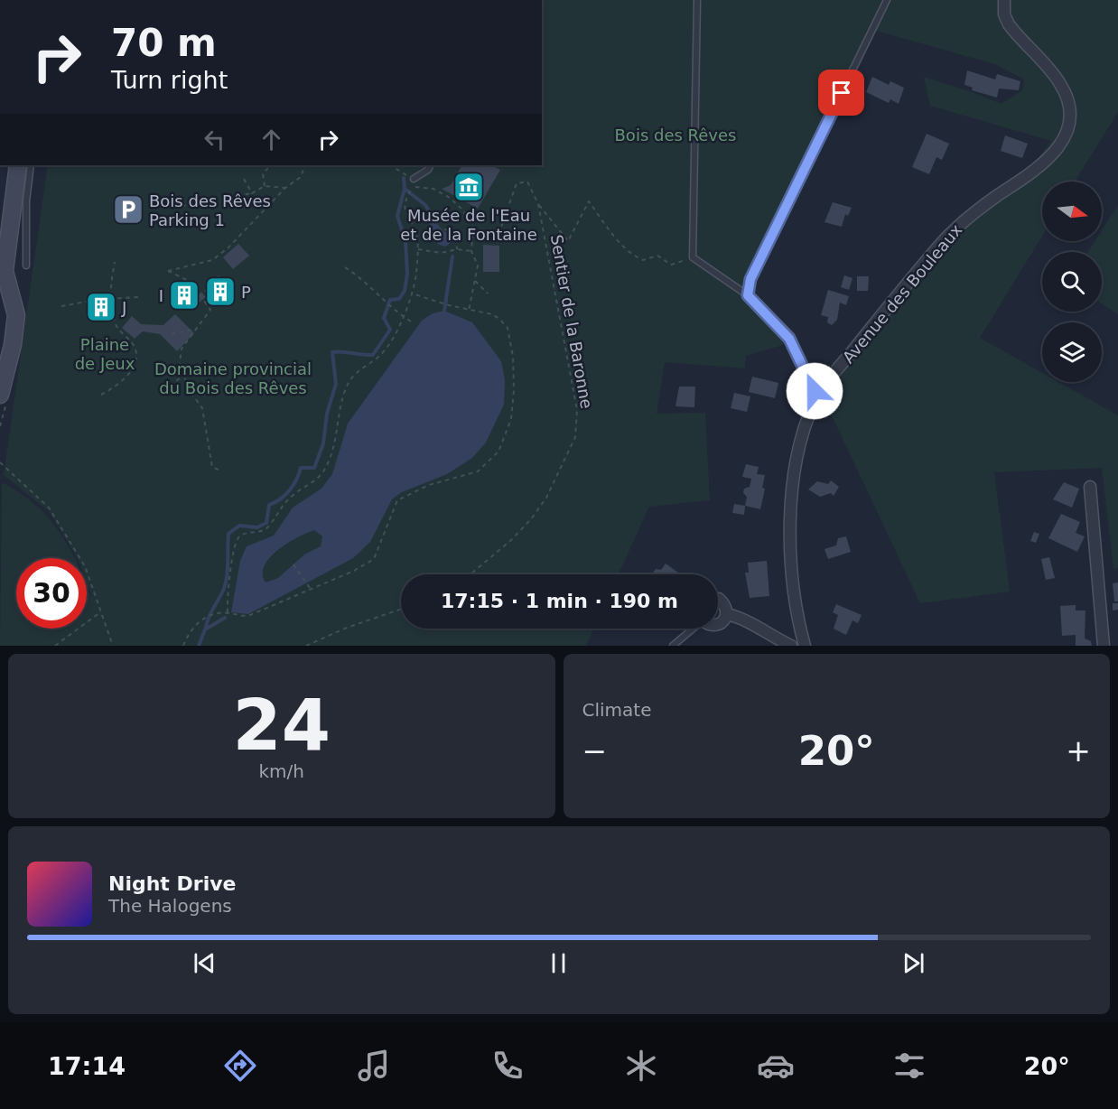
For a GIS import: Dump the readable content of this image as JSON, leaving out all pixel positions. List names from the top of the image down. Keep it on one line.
{"streets":{"street":["Avenue des Bouleaux"],"path":["Sentier de la Baronne"]},"parks":["Bois des Rêves","Plaine de Jeux","Domaine provincial du Bois des Rêves"],"places":{"museum":["Musée de l'Eau et de la Fontaine"],"parking":["Bois des Rêves Parking 1"],"building":["P","I","J"]},"north":"right","page":{"turn":["70 m","Turn right"],"limit":"30","trip":"17:15 · 1 min · 190 m","tile":[["24","km/h"],"Climate"],"heat":["−","20°","+"],"song":["Night Drive","The Halogens"],"tabs":["17:14","20°"]}}
